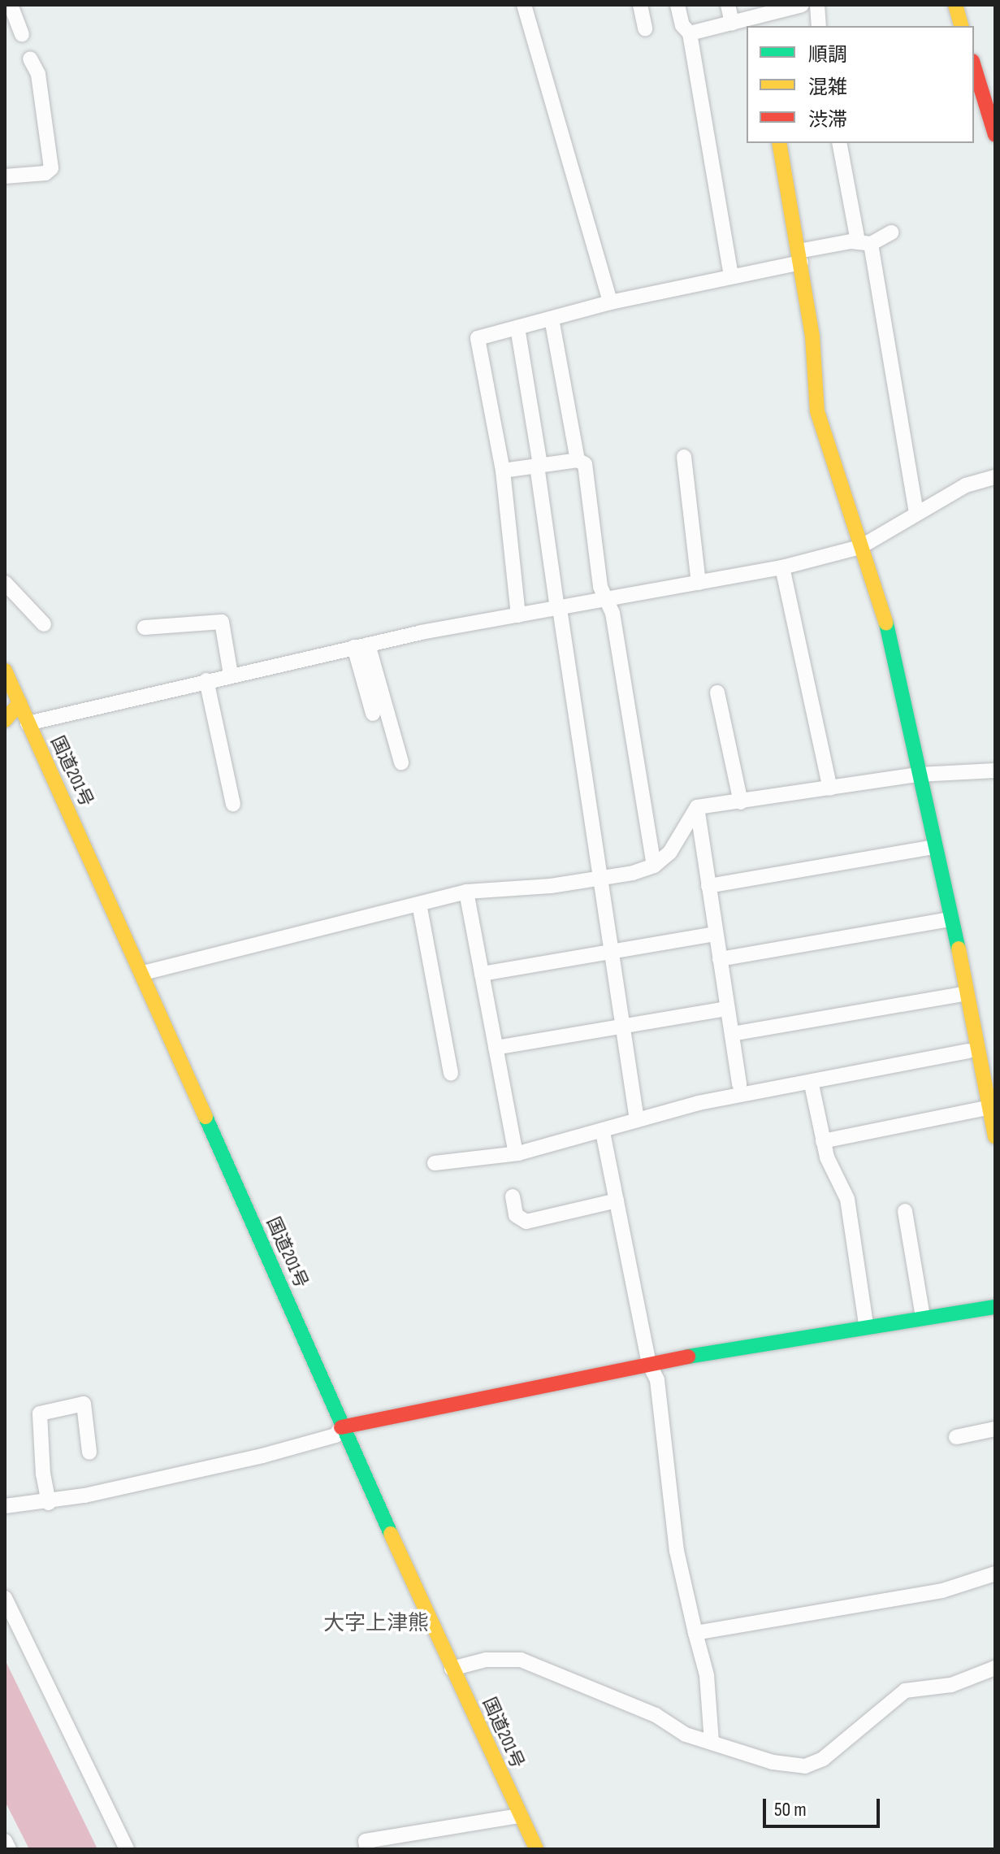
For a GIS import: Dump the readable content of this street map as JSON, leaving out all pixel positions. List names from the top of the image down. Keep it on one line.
{"streets":{"main road":["国道201号"]},"districts":["大字上津熊"],"legend":["順調","混雑","渋滞"],"scale_bar":"50 m"}
